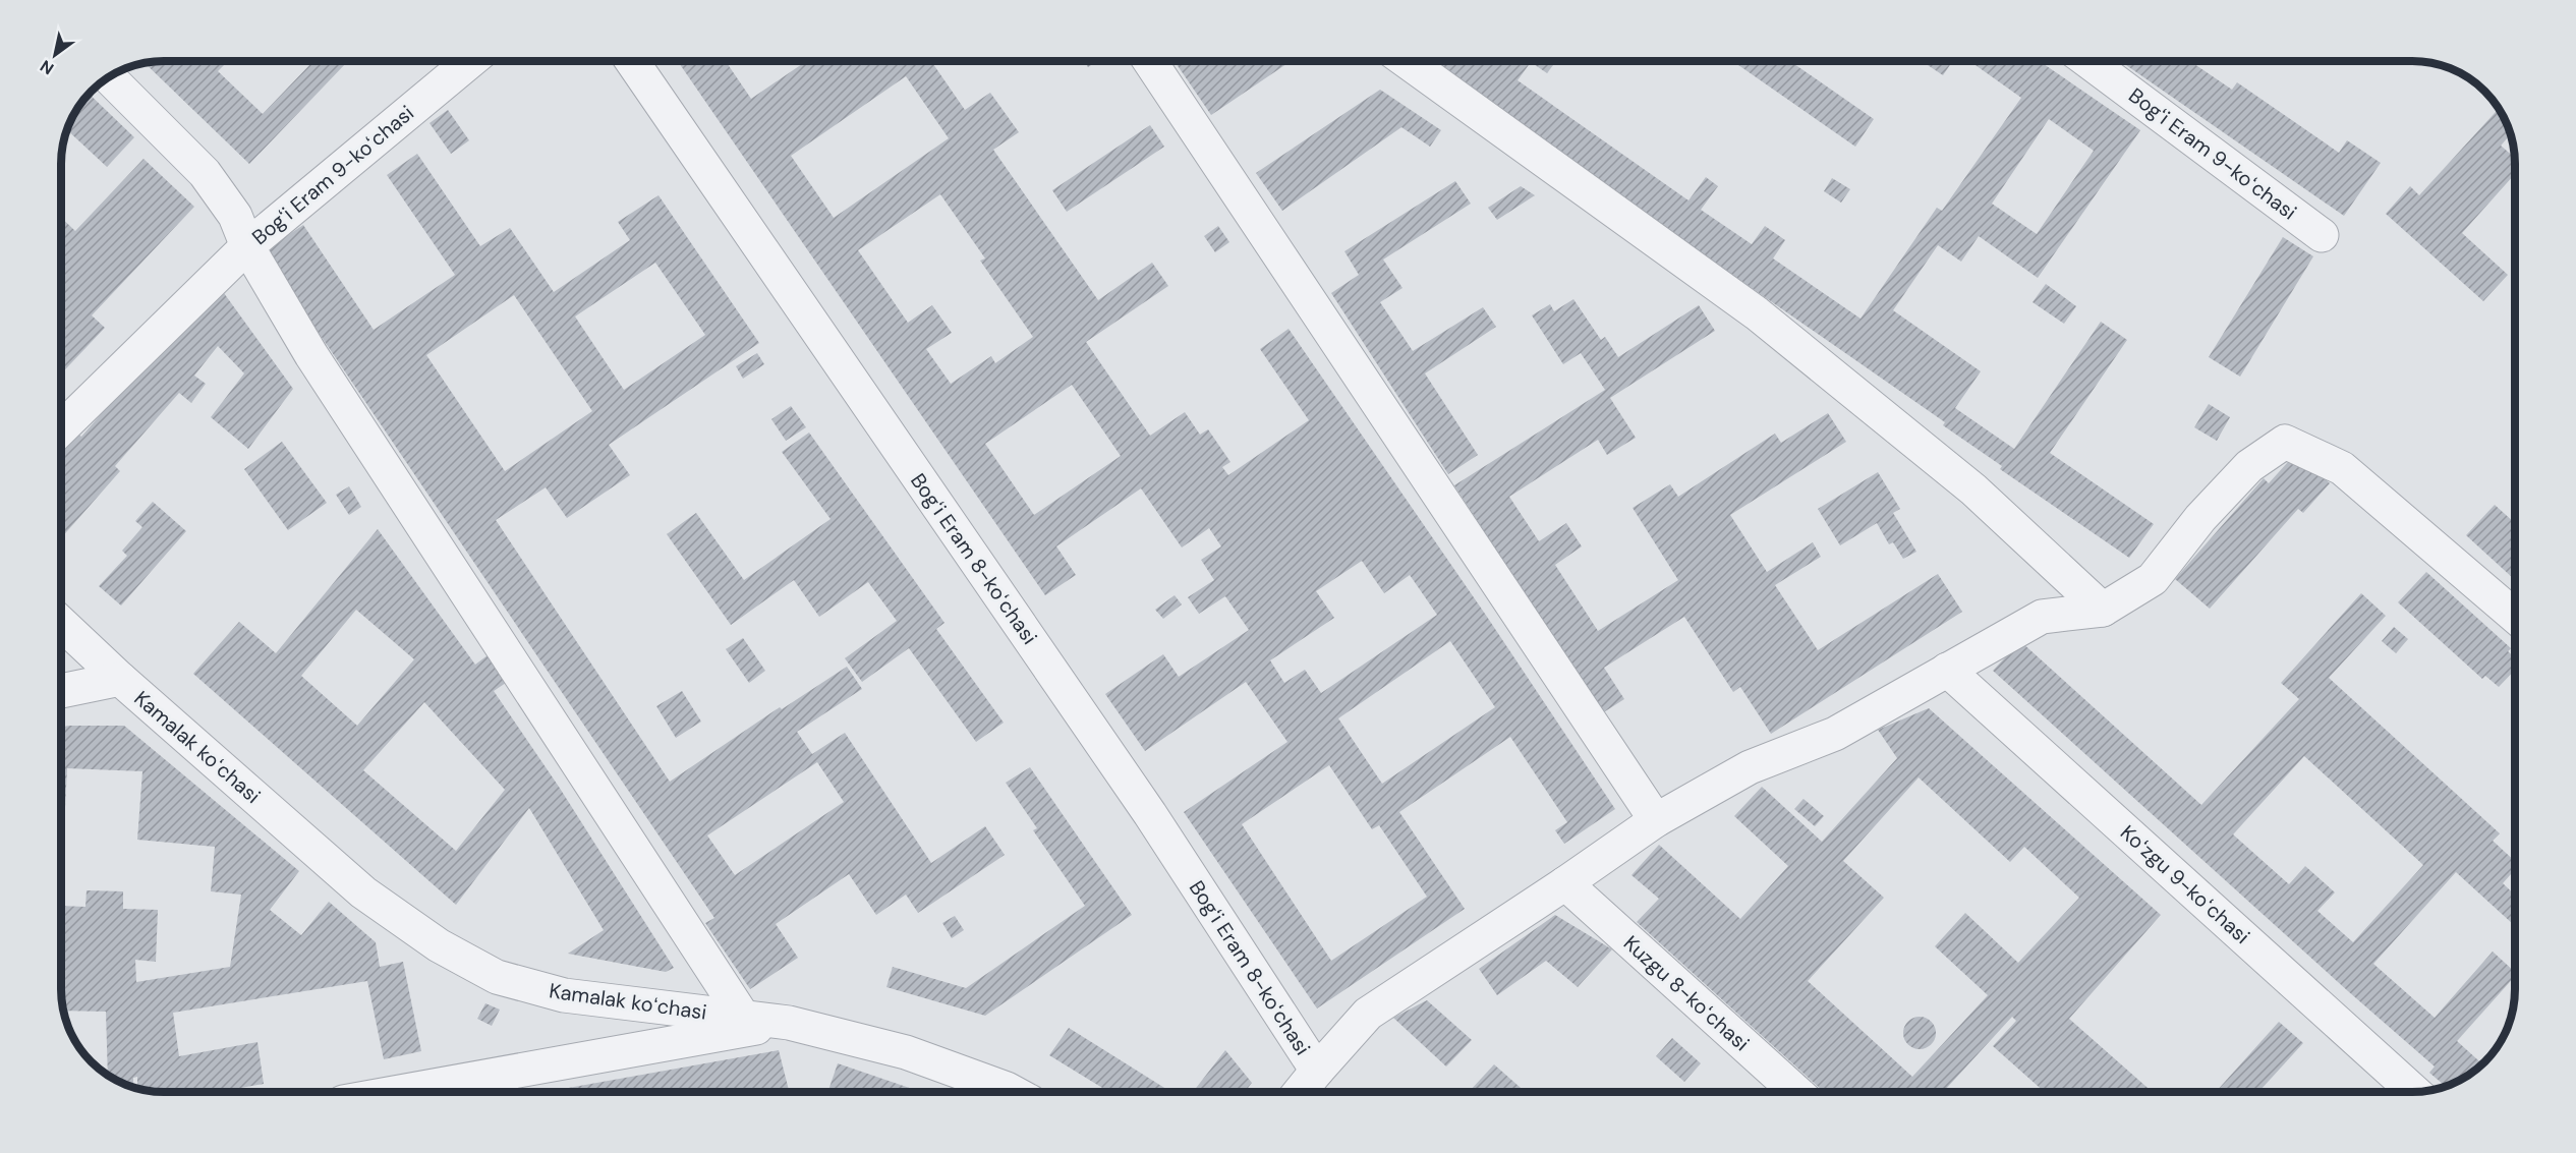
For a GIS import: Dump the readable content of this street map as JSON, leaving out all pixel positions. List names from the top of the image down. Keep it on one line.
{"streets":{"street":["Bogʻi Eram 9-koʻchasi","Bogʻi Eram 8-koʻchasi","Kamalak koʻchasi","Koʻzgu 9-koʻchasi","Kuzgu 8-koʻchasi"]},"north":"bottom left"}
